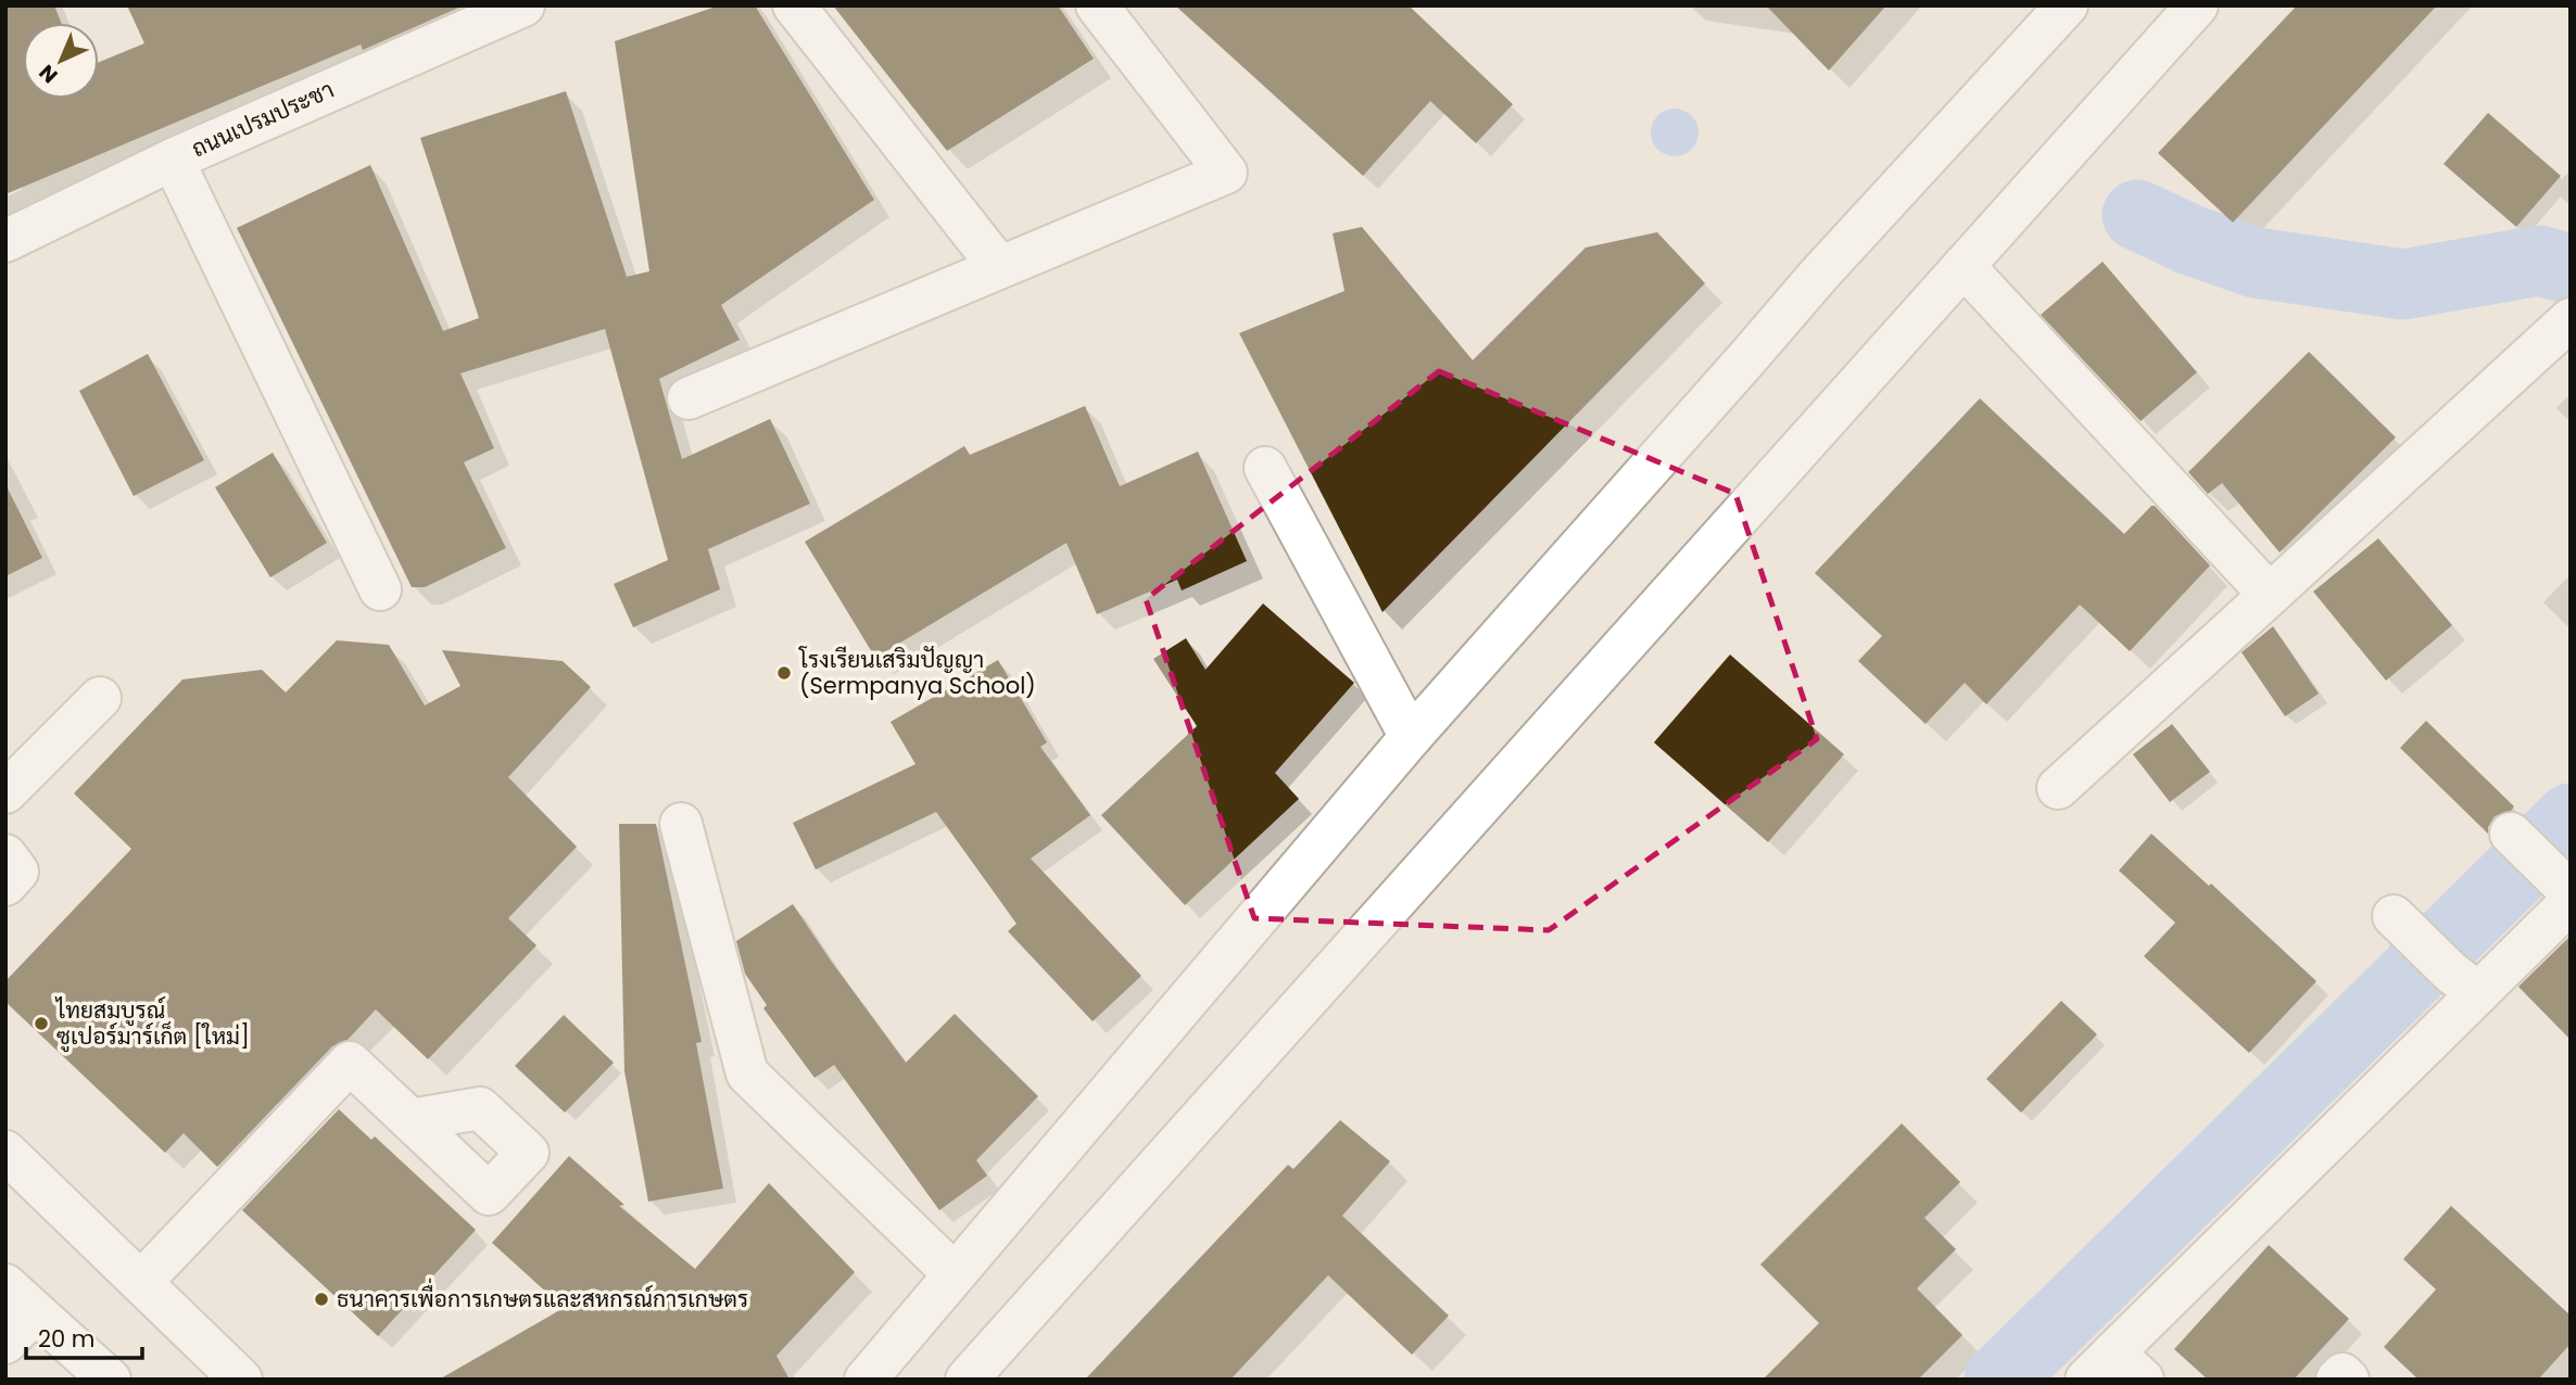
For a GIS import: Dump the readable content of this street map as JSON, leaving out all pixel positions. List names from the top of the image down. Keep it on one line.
{"streets":{"street":["ถนนเปรมประชา"]},"places":["โรงเรียนเสริมปัญญา (Sermpanya School)","ไทยสมบูรณ์ ซูเปอร์มาร์เก็ต [ใหม่]","ธนาคารเพื่อการเกษตรและสหกรณ์การเกษตร"],"scale_bar":"20 m","north":"bottom left"}
